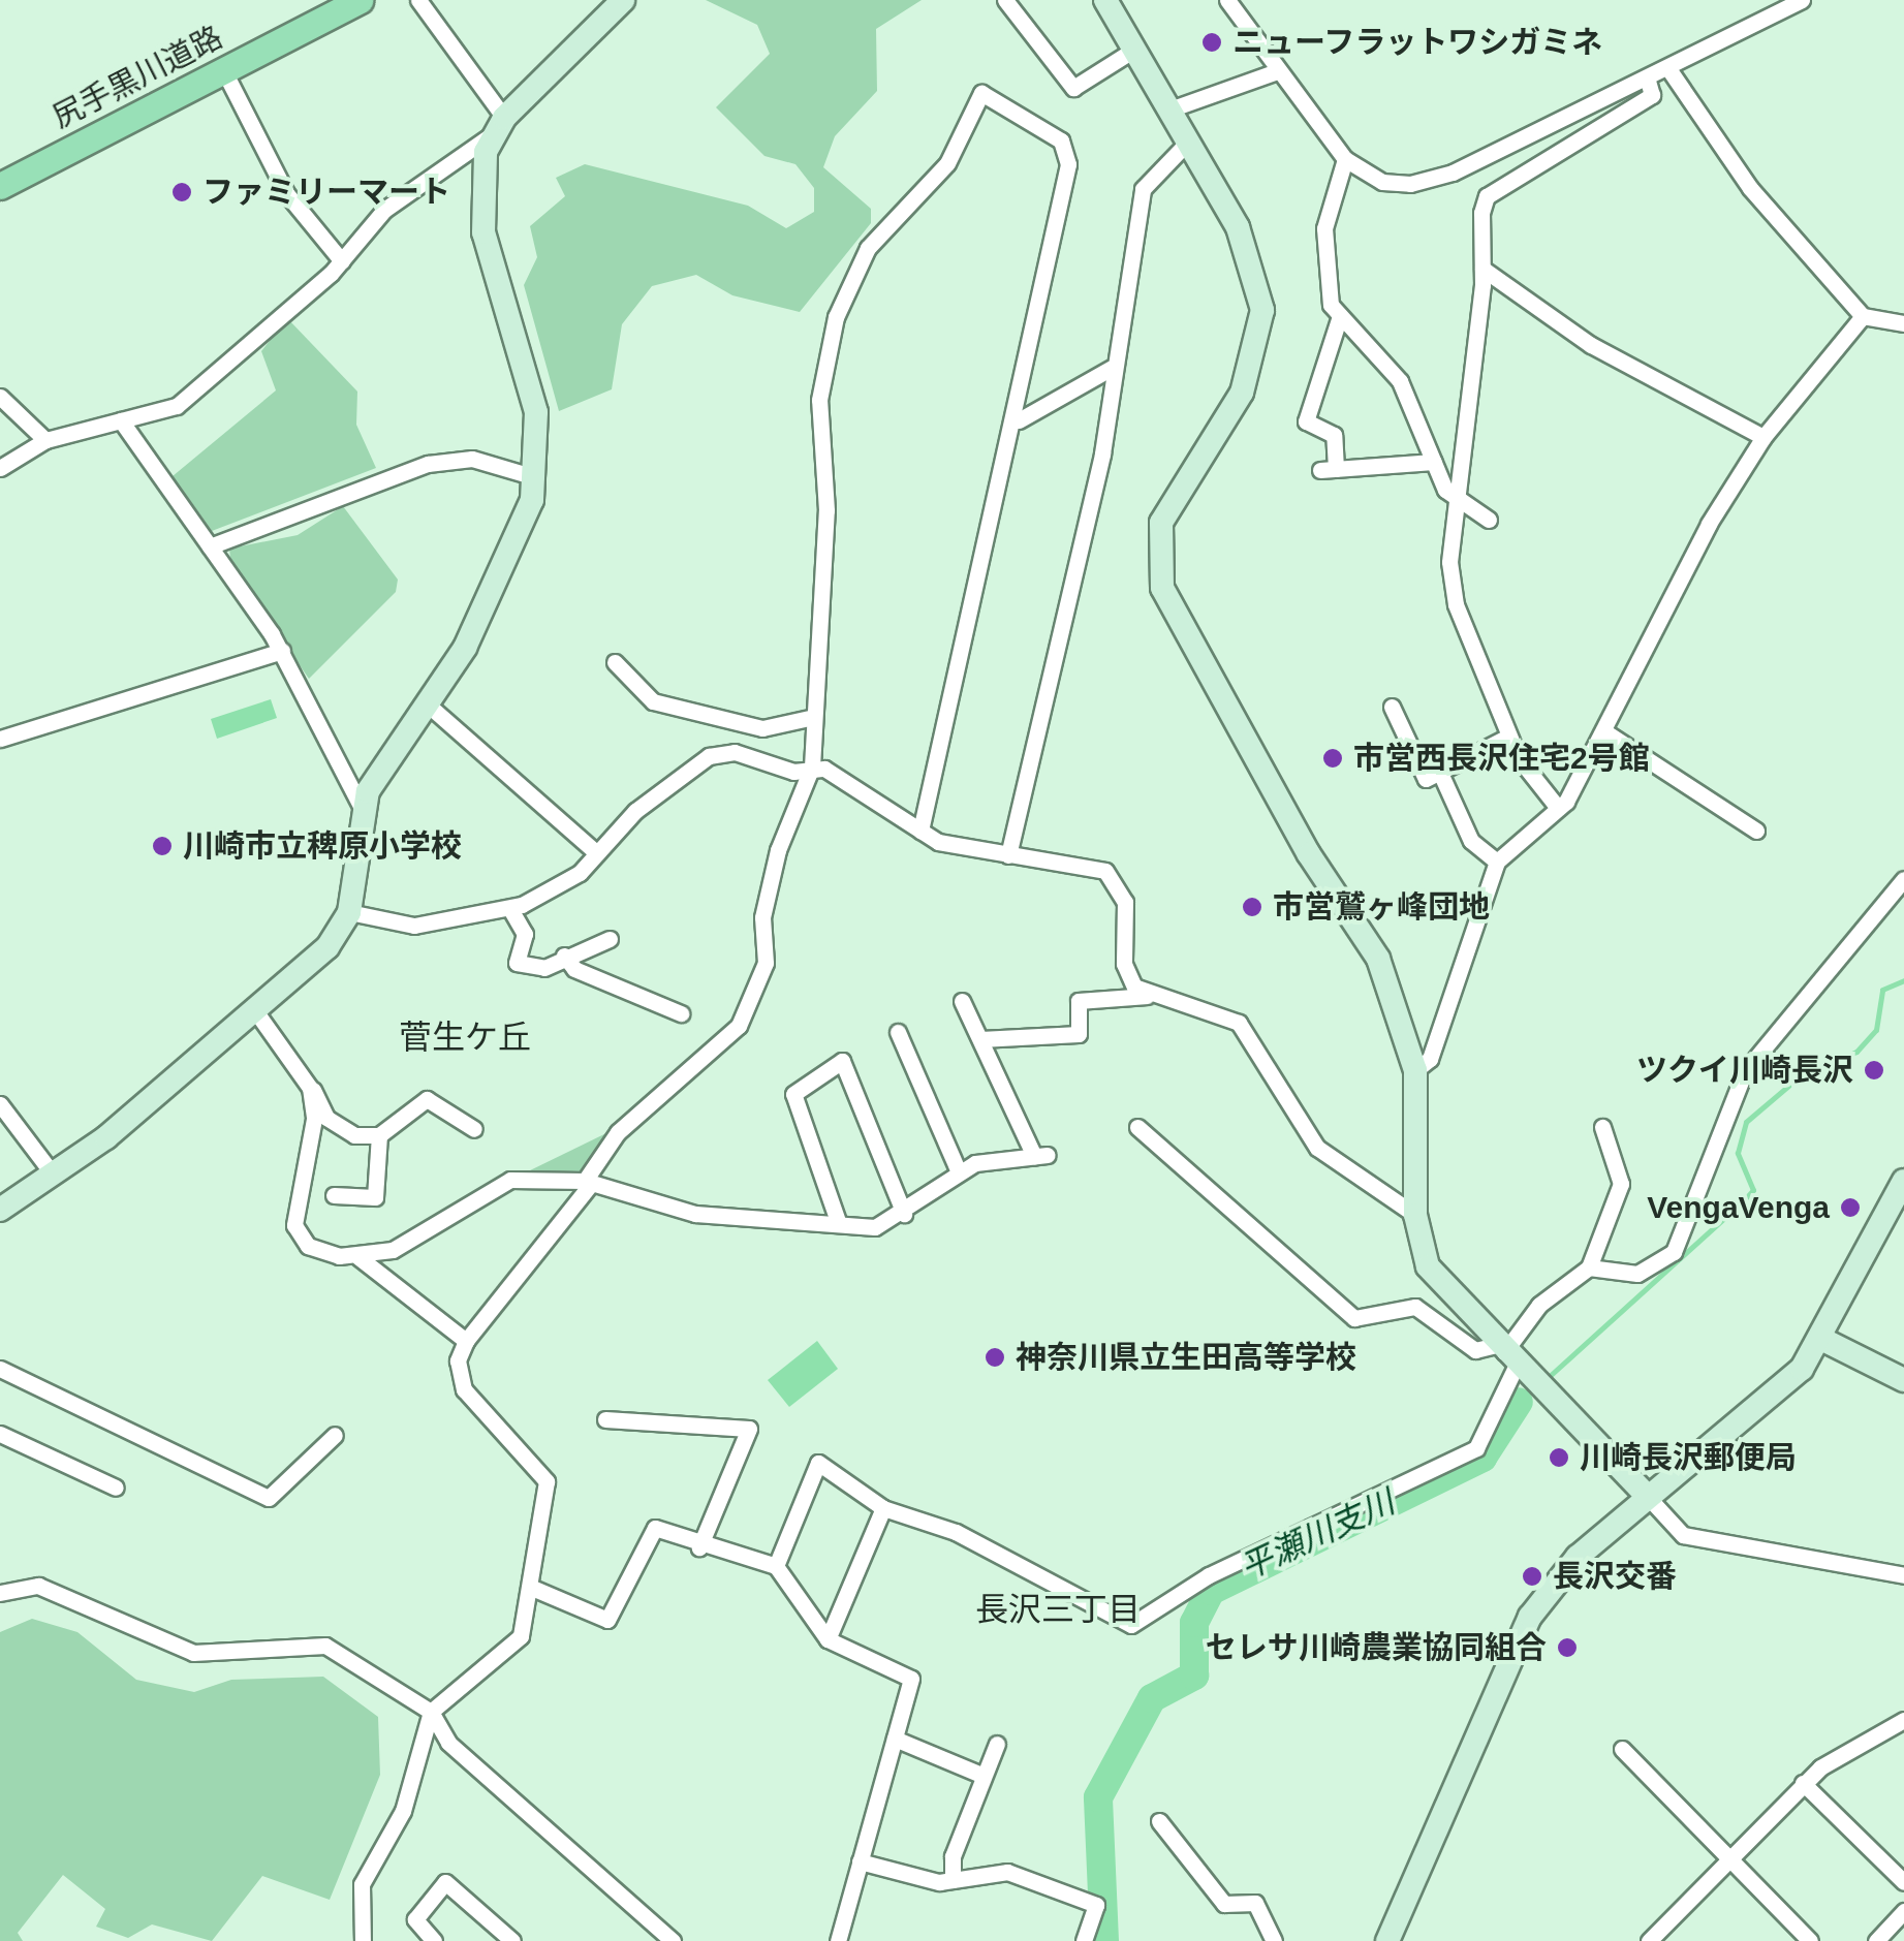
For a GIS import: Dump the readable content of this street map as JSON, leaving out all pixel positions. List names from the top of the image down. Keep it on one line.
{"streets":{"main road":["尻手黒川道路"]},"districts":["菅生ケ丘","長沢三丁目"],"water":["平瀬川支川"],"places":["ニューフラットワシガミネ","ファミリーマート","市営西長沢住宅2号館","川崎市立稗原小学校","市営鷲ヶ峰団地","ツクイ川崎長沢","VengaVenga","神奈川県立生田高等学校","川崎長沢郵便局","長沢交番","セレサ川崎農業協同組合"]}
